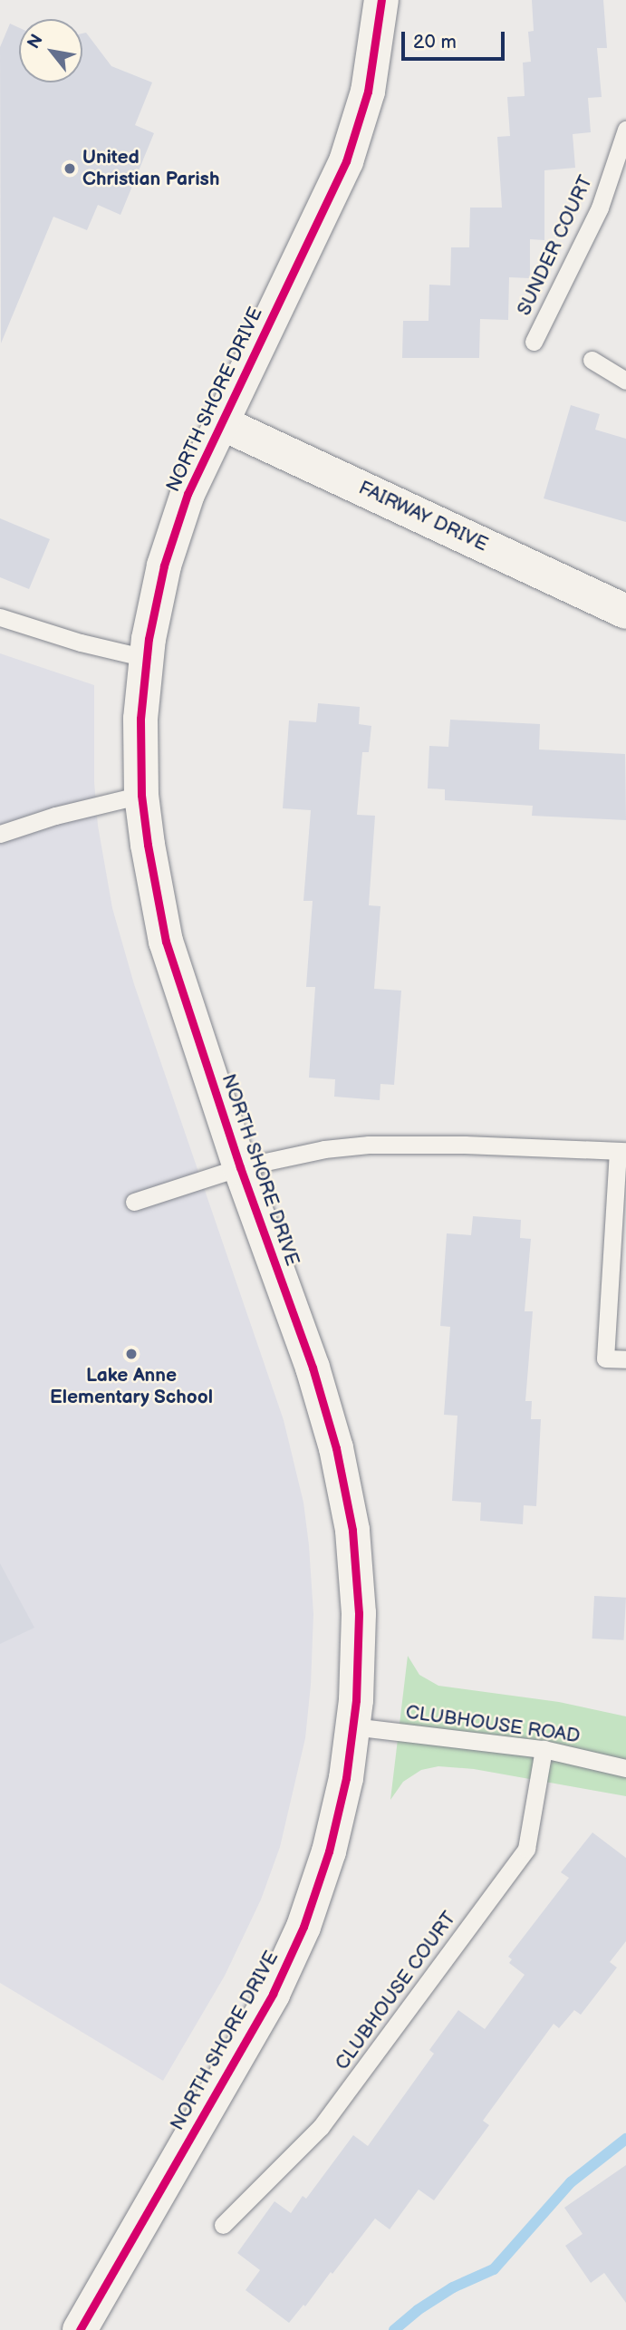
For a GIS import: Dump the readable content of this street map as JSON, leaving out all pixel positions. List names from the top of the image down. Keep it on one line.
{"streets":{"street":["NORTH SHORE DRIVE","FAIRWAY DRIVE"],"lane":["SUNDER COURT","CLUBHOUSE ROAD","CLUBHOUSE COURT"]},"crossings":[["NORTH SHORE DRIVE","FAIRWAY DRIVE"],["NORTH SHORE DRIVE","CLUBHOUSE ROAD"],["CLUBHOUSE ROAD","CLUBHOUSE COURT"]],"places":["United Christian Parish","Lake Anne Elementary School"],"scale_bar":"20 m","north":"top left"}
